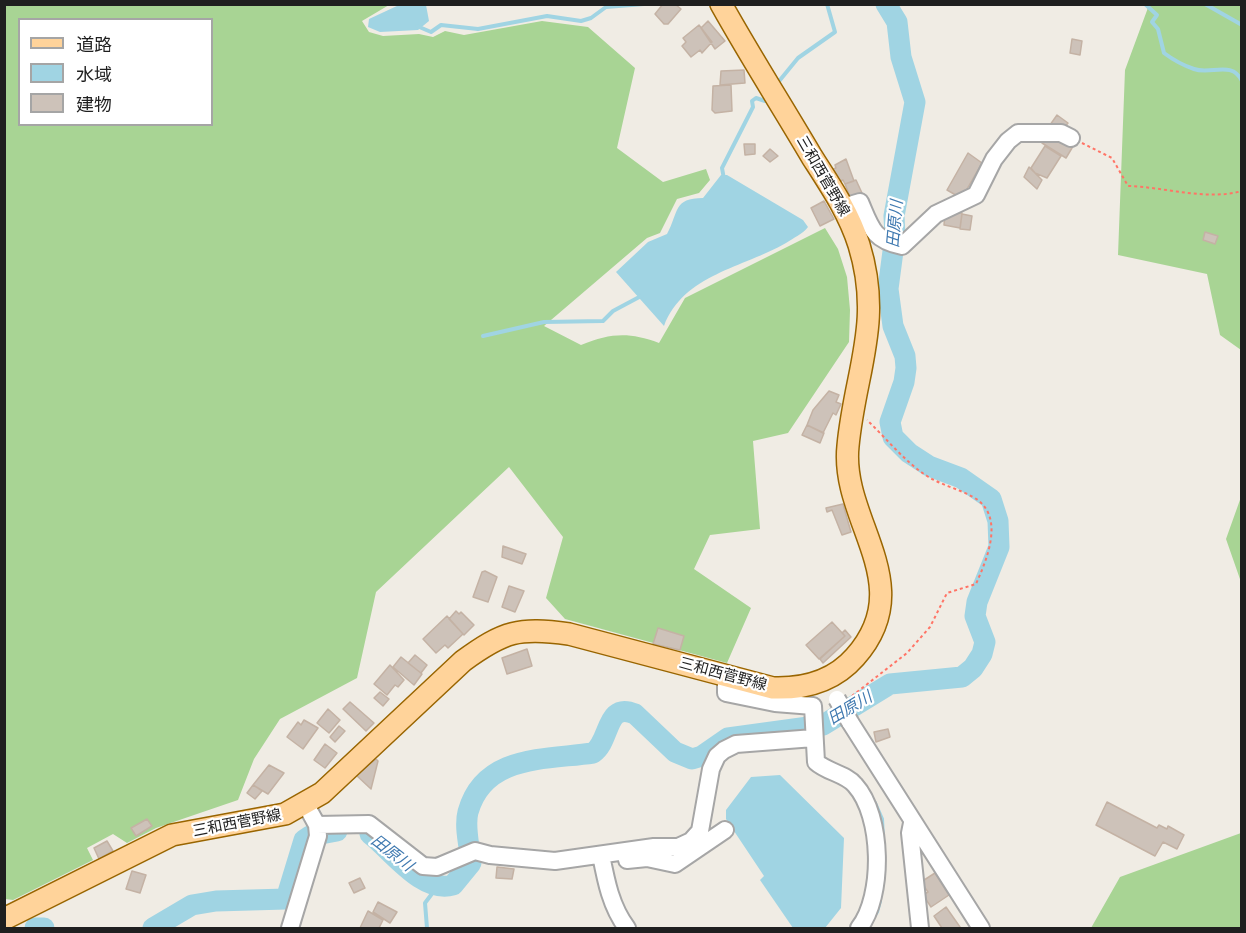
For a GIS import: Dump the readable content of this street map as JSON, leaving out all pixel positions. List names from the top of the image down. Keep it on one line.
{"streets":{"main road":["三和西菅野線"]},"water":["田原川"],"legend":["道路","水域","建物"]}
